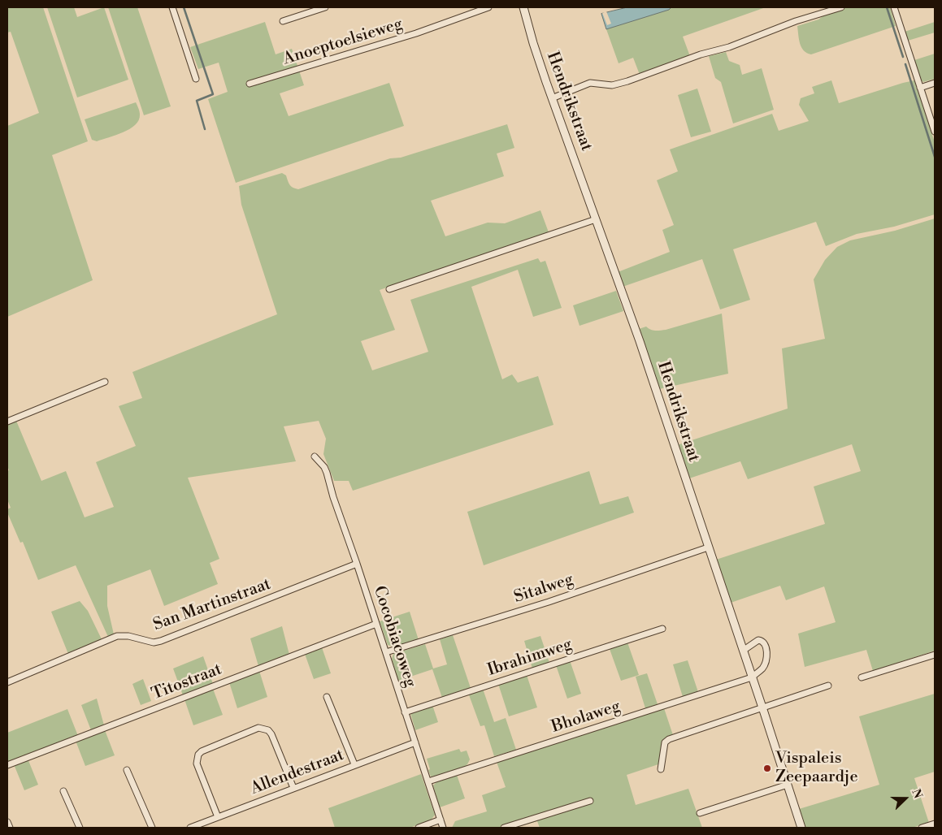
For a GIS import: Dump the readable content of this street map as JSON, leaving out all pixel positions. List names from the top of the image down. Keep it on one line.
{"streets":{"street":["Anoeptoelsieweg","Hendrikstraat","Sitalweg","San Martinstraat","Cocobiacoweg","Ibrahimweg","Titostraat","Bholaweg","Allendestraat"]},"crossings":[["Hendrikstraat","Sitalweg"],["Hendrikstraat","Bholaweg"],["Sitalweg","Cocobiacoweg"],["San Martinstraat","Cocobiacoweg"],["Cocobiacoweg","Ibrahimweg"],["Cocobiacoweg","Titostraat"],["Cocobiacoweg","Bholaweg"],["Cocobiacoweg","Allendestraat"]],"places":["Vispaleis Zeepaardje"],"north":"right"}
